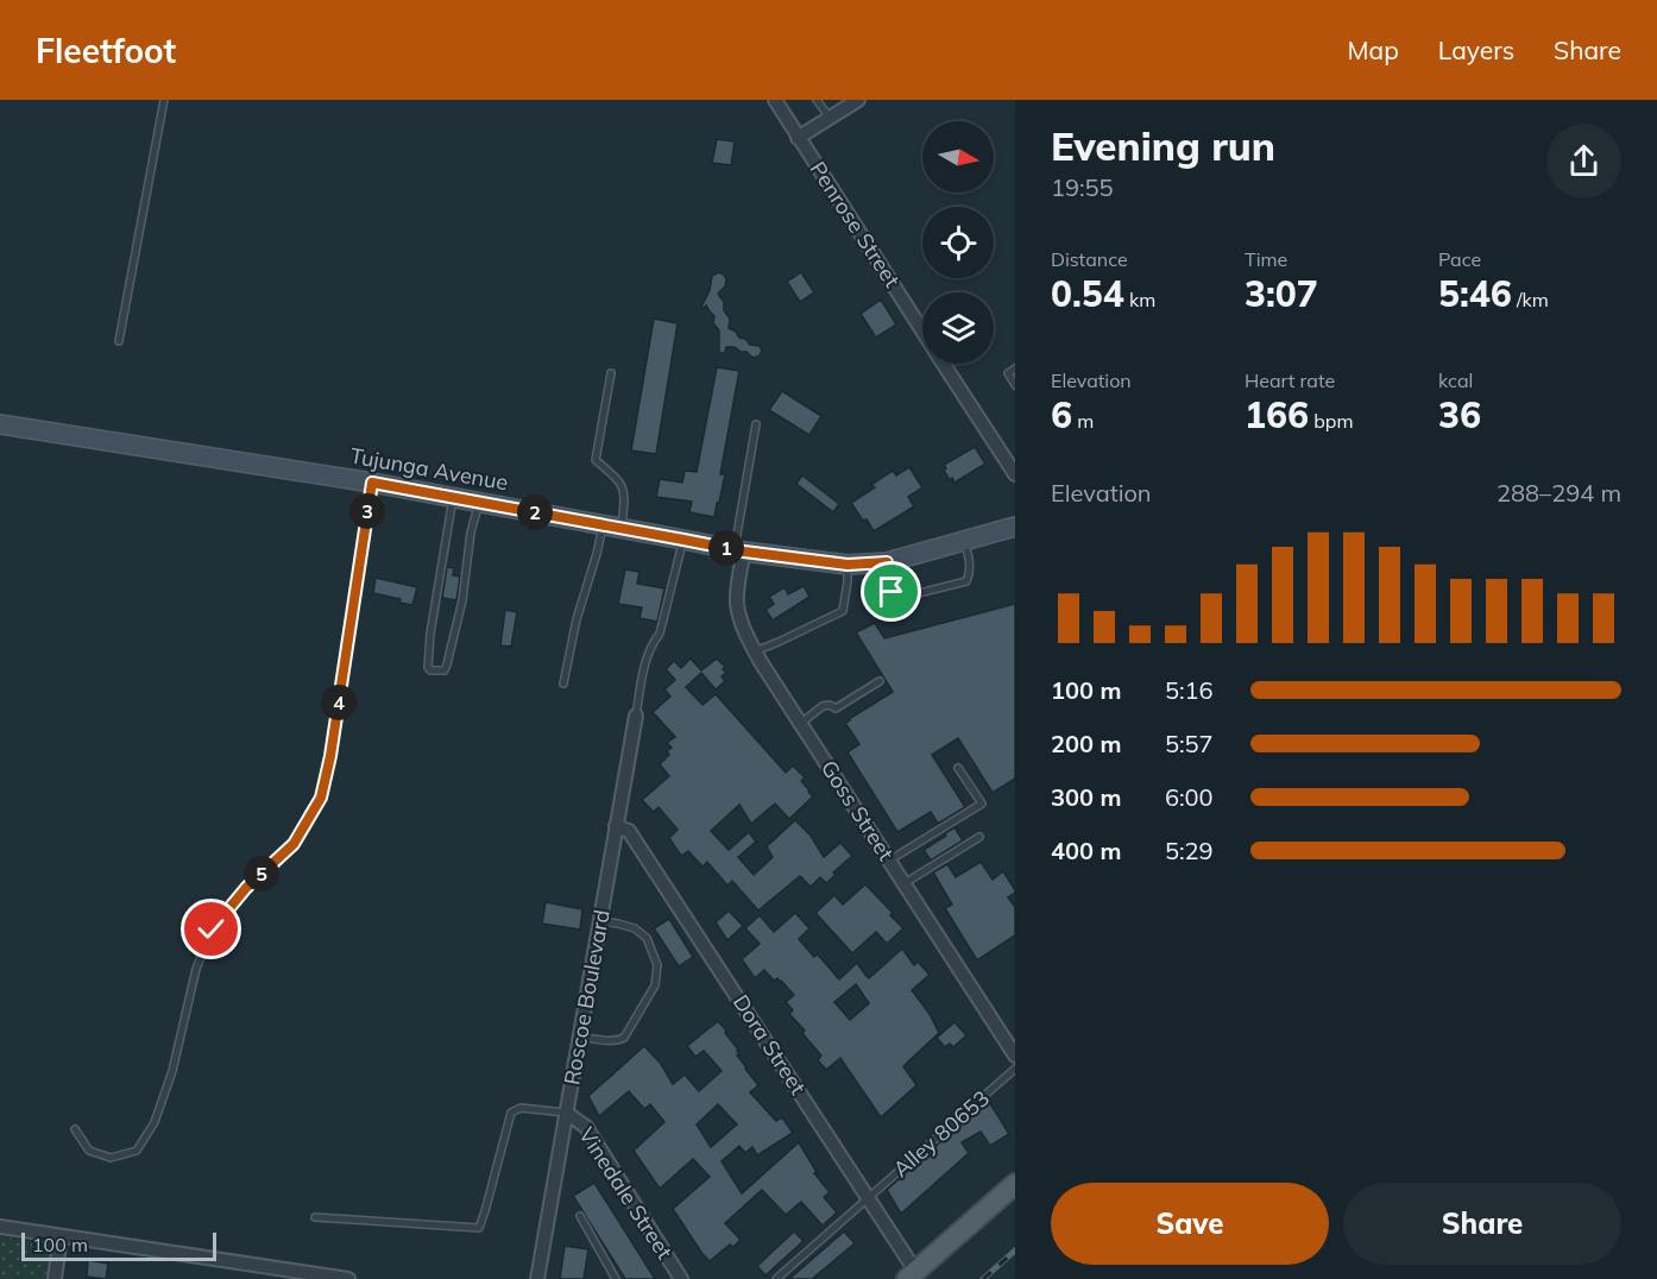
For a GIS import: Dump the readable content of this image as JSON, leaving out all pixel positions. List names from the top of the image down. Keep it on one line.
{"streets":{"street":["Penrose Street","Tujunga Avenue","Goss Street","Roscoe Boulevard","Dora Street","Vinedale Street"],"lane":["Alley 80653"]},"crossings":[["Tujunga Avenue","Goss Street"],["Roscoe Boulevard","Dora Street"],["Roscoe Boulevard","Vinedale Street"],["Dora Street","Alley 80653"]],"scale_bar":"100 m","north":"right","page":{"header":"Fleetfoot","nav":["Map","Layers","Share"],"heading":["Evening run","19:55"],"stats":[["Distance","0.54 km"],["Time","3:07"],["Pace","5:46 /km"],["Elevation","6 m"],["Heart rate","166 bpm"],["kcal","36"]],"chart":["Elevation","288–294 m"],"pins":["3","2","1","4","5"],"list":[{"name":"100 m","note":"5:16"},{"name":"200 m","note":"5:57"},{"name":"300 m","note":"6:00"},{"name":"400 m","note":"5:29"}],"buttons":["Save","Share"],"scale":"100 m"}}
